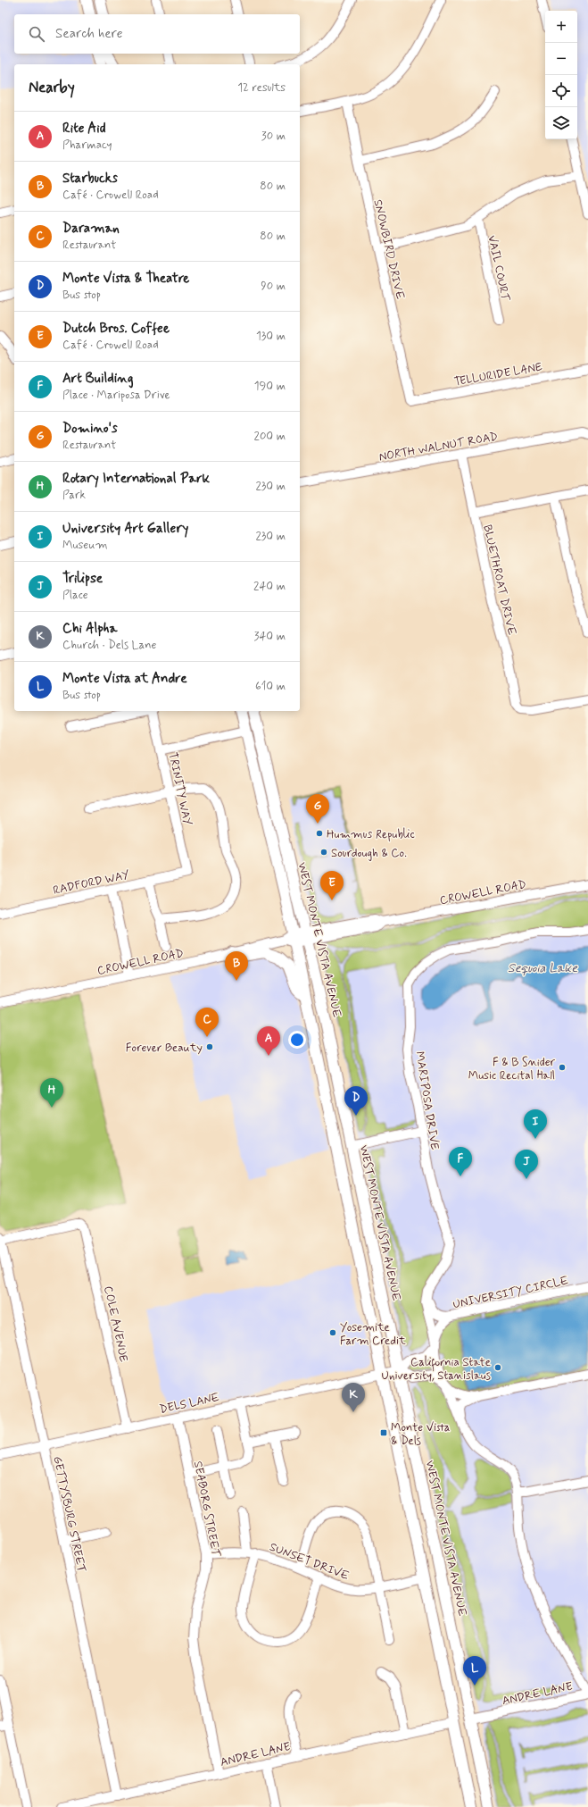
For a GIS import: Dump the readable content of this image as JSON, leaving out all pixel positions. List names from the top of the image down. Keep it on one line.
{"streets":{"main road":["WEST MONTE VISTA AVENUE"],"street":["SNOWBIRD DRIVE","VAIL COURT","TELLURIDE LANE","NORTH WALNUT ROAD","BLUETHROAT DRIVE","TRINITY WAY","RADFORD WAY","CROWELL ROAD","MARIPOSA DRIVE","UNIVERSITY CIRCLE","COLE AVENUE","DELS LANE","SEABORG STREET","GETTYSBURG STREET","SUNSET DRIVE","ANDRE LANE"]},"crossings":[["SNOWBIRD DRIVE","TELLURIDE LANE"],["NORTH WALNUT ROAD","BLUETHROAT DRIVE"],["TRINITY WAY","RADFORD WAY"],["CROWELL ROAD","WEST MONTE VISTA AVENUE"],["WEST MONTE VISTA AVENUE","UNIVERSITY CIRCLE"],["WEST MONTE VISTA AVENUE","DELS LANE"],["WEST MONTE VISTA AVENUE","ANDRE LANE"],["MARIPOSA DRIVE","UNIVERSITY CIRCLE"],["UNIVERSITY CIRCLE","DELS LANE"],["COLE AVENUE","DELS LANE"],["COLE AVENUE","GETTYSBURG STREET"],["DELS LANE","SEABORG STREET"],["DELS LANE","GETTYSBURG STREET"],["SEABORG STREET","SUNSET DRIVE"],["SEABORG STREET","ANDRE LANE"],["GETTYSBURG STREET","ANDRE LANE"]],"water":["Sequoia Lake"],"places":{"other":["Hummus Republic","Sourdough & Co.","Forever Beauty","F & B Snider Music Recital Hall","Yosemite Farm Credit","California State University, Stanislaus"],"transit":["Monte Vista & Dels"]},"page":{"map_buttons":["+","−"],"search":"Search here","heading":["Nearby","12 results"],"list":[{"mark":"A","name":"Rite Aid","note":"Pharmacy","value":"30 m"},{"mark":"B","name":"Starbucks","note":"Café · Crowell Road","value":"80 m"},{"mark":"C","name":"Daraman","note":"Restaurant","value":"80 m"},{"mark":"D","name":"Monte Vista & Theatre","note":"Bus stop","value":"90 m"},{"mark":"E","name":"Dutch Bros. Coffee","note":"Café · Crowell Road","value":"130 m"},{"mark":"F","name":"Art Building","note":"Place · Mariposa Drive","value":"190 m"},{"mark":"G","name":"Domino's","note":"Restaurant","value":"200 m"},{"mark":"H","name":"Rotary International Park","note":"Park","value":"230 m"},{"mark":"I","name":"University Art Gallery","note":"Museum","value":"230 m"},{"mark":"J","name":"Trilipse","note":"Place","value":"240 m"},{"mark":"K","name":"Chi Alpha","note":"Church · Dels Lane","value":"340 m"},{"mark":"L","name":"Monte Vista at Andre","note":"Bus stop","value":"610 m"}],"pins":["G","E","B","C","A","H","D","I","F","J","K","L"]}}
